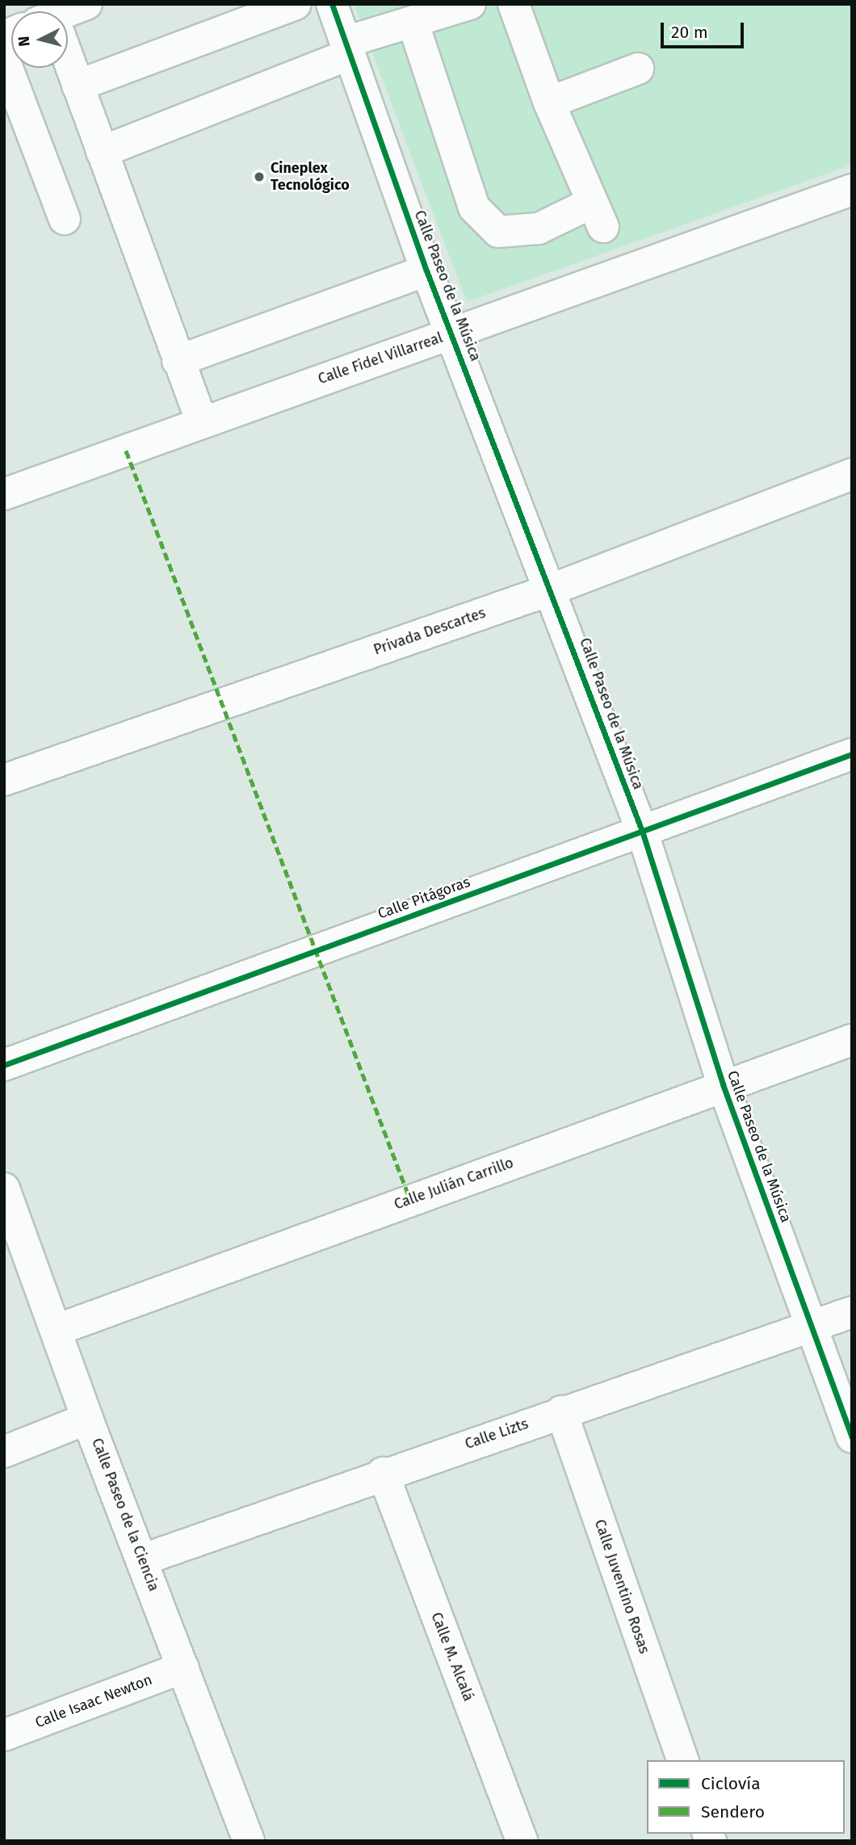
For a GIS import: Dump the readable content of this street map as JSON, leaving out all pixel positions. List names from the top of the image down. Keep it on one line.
{"streets":{"street":["Calle Paseo de la Música","Calle Fidel Villarreal","Privada Descartes","Calle Pitágoras","Calle Julián Carrillo","Calle Lizts","Calle Paseo de la Ciencia","Calle Juventino Rosas","Calle M. Alcalá","Calle Isaac Newton"]},"crossings":[["Calle Paseo de la Música","Calle Fidel Villarreal"],["Calle Paseo de la Música","Privada Descartes"],["Calle Paseo de la Música","Calle Pitágoras"],["Calle Paseo de la Música","Calle Julián Carrillo"],["Calle Paseo de la Música","Calle Lizts"],["Calle Julián Carrillo","Calle Paseo de la Ciencia"],["Calle Lizts","Calle Paseo de la Ciencia"],["Calle Lizts","Calle Juventino Rosas"],["Calle Lizts","Calle M. Alcalá"],["Calle Paseo de la Ciencia","Calle Isaac Newton"]],"places":["Cineplex Tecnológico"],"legend":["Ciclovía","Sendero"],"scale_bar":"20 m","north":"left"}
